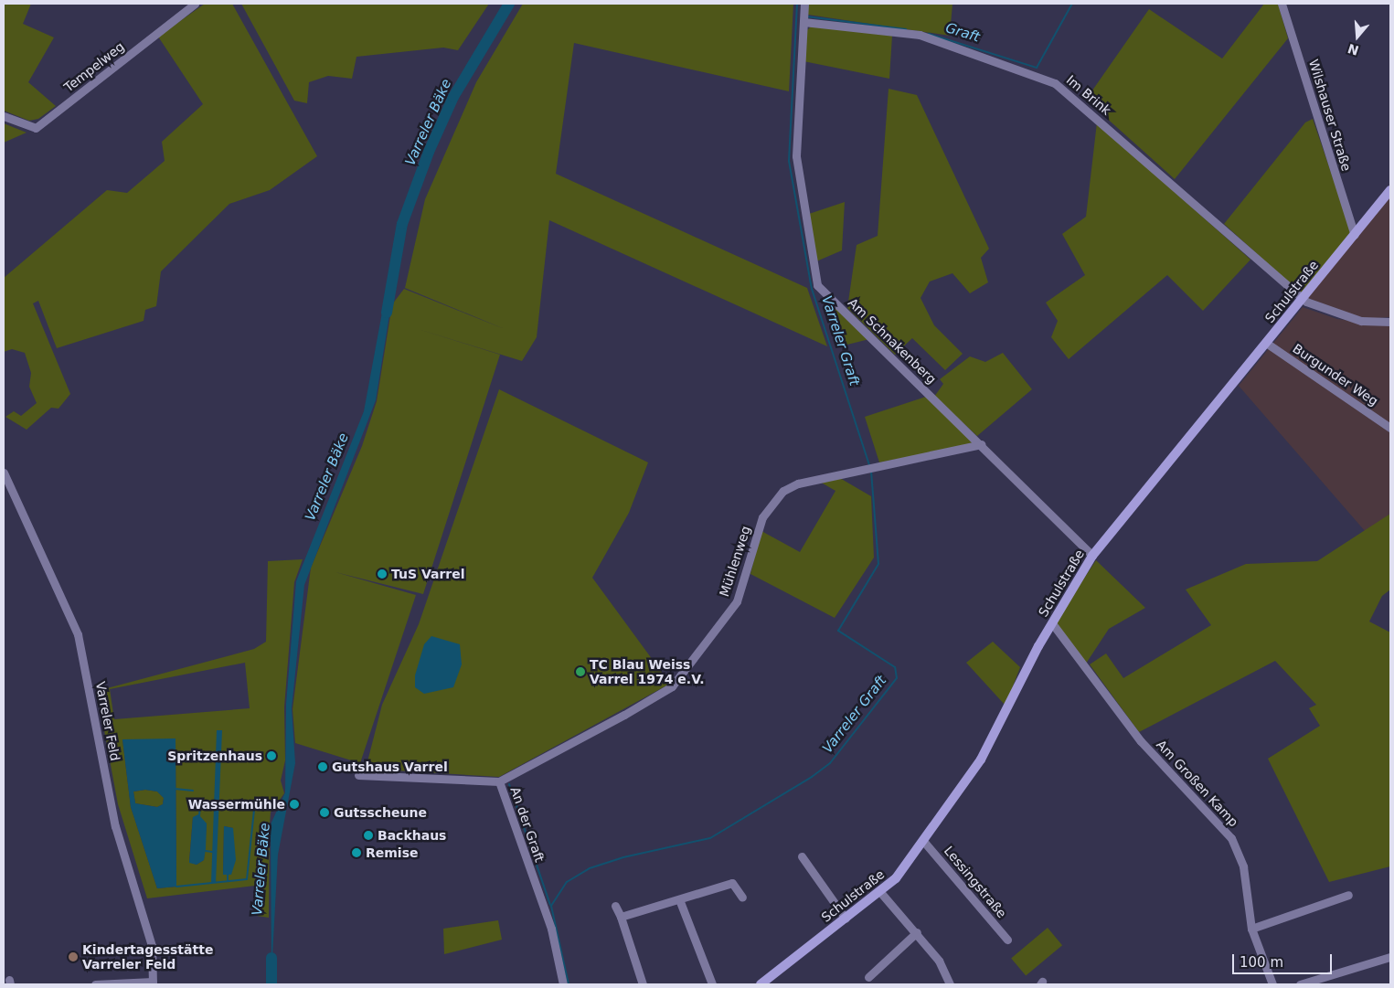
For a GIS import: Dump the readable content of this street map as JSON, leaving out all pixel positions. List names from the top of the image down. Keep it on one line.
{"streets":{"street":["Tempelweg","Im Brink","Wilshauser Straße","Schulstraße","Am Schnakenberg","Burgunder Weg","Mühlenweg","Varreler Feld","Am Großen Kamp","An der Graft","Lessingstraße"]},"crossings":[["Im Brink","Schulstraße"],["Im Brink","Am Schnakenberg"],["Wilshauser Straße","Schulstraße"],["Schulstraße","Am Schnakenberg"],["Schulstraße","Burgunder Weg"],["Schulstraße","Am Großen Kamp"],["Schulstraße","Lessingstraße"],["Am Schnakenberg","Mühlenweg"],["Mühlenweg","An der Graft"]],"water":["Graft","Varreler Bäke","Varreler Graft"],"places":["TuS Varrel","TC Blau Weiss Varrel 1974 e.V.","Spritzenhaus","Gutshaus Varrel","Wassermühle","Gutsscheune","Backhaus","Remise","Kindertagesstätte Varreler Feld"],"scale_bar":"100 m","north":"bottom"}
